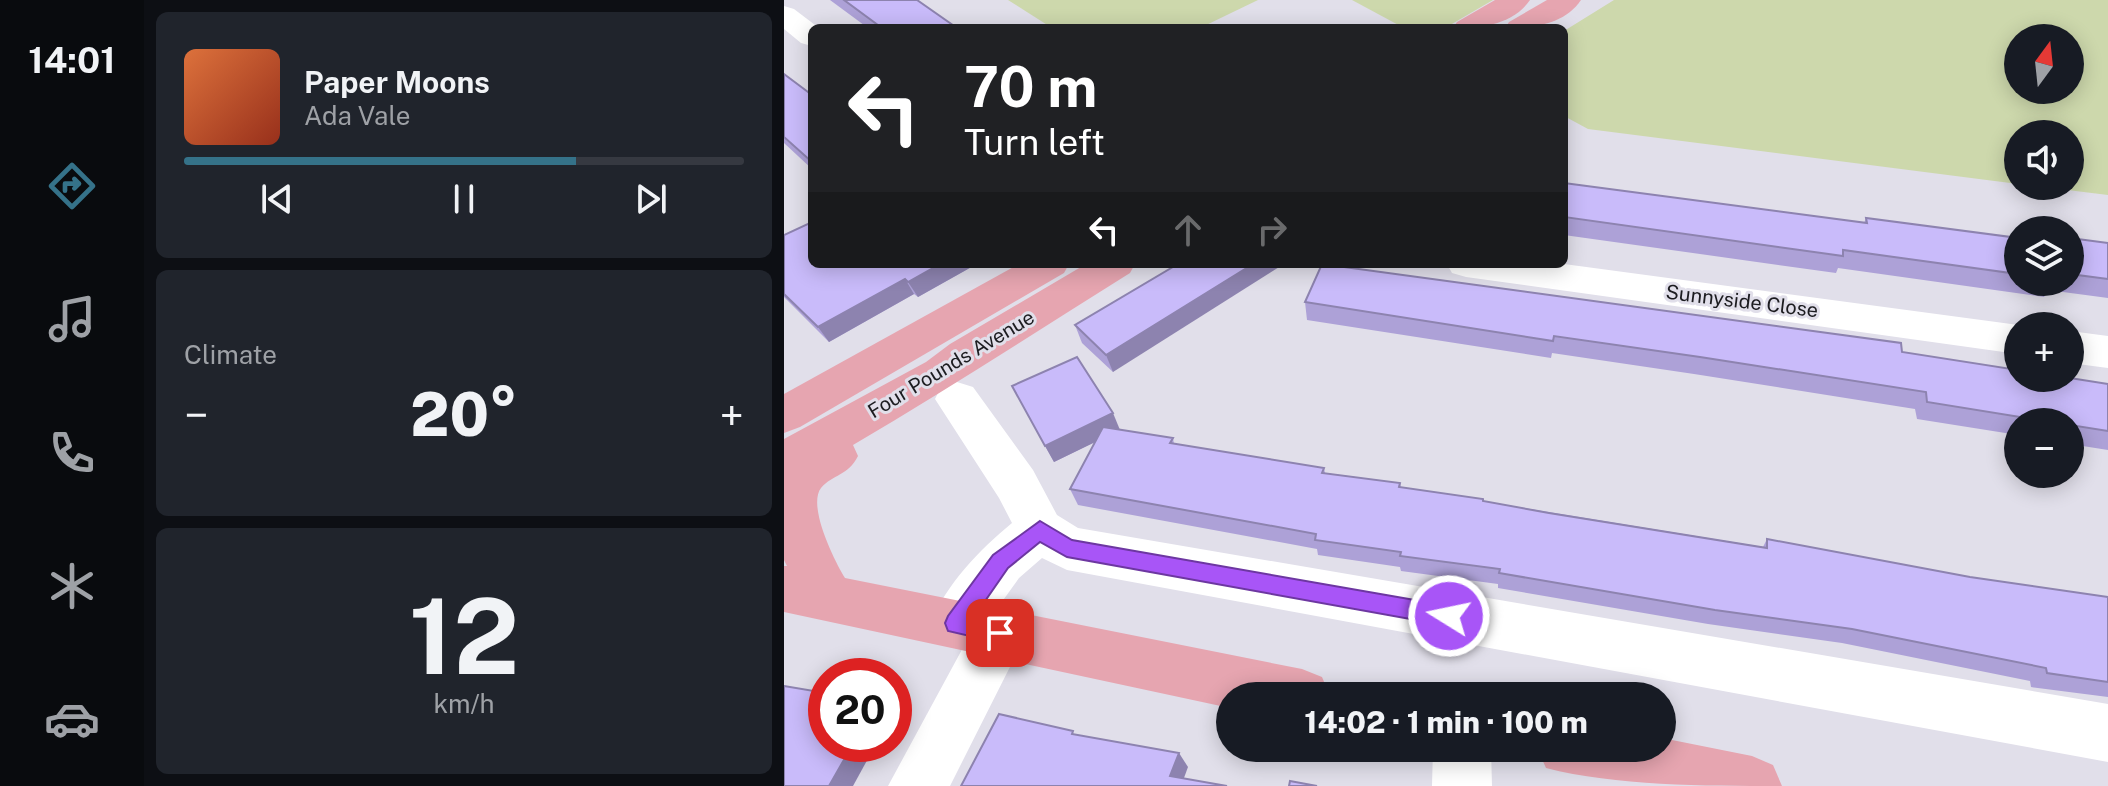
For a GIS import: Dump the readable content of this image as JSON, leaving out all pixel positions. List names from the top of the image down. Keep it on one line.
{"streets":{"main road":["Four Pounds Avenue"],"street":["Sunnyside Close"]},"north":"top","page":{"tabs":"14:01","map_buttons":["+","−"],"turn":["70 m","Turn left"],"song":["Paper Moons","Ada Vale"],"tile":["Climate",["12","km/h"]],"heat":["−","20°","+"],"limit":"20","trip":"14:02 · 1 min · 100 m"}}
